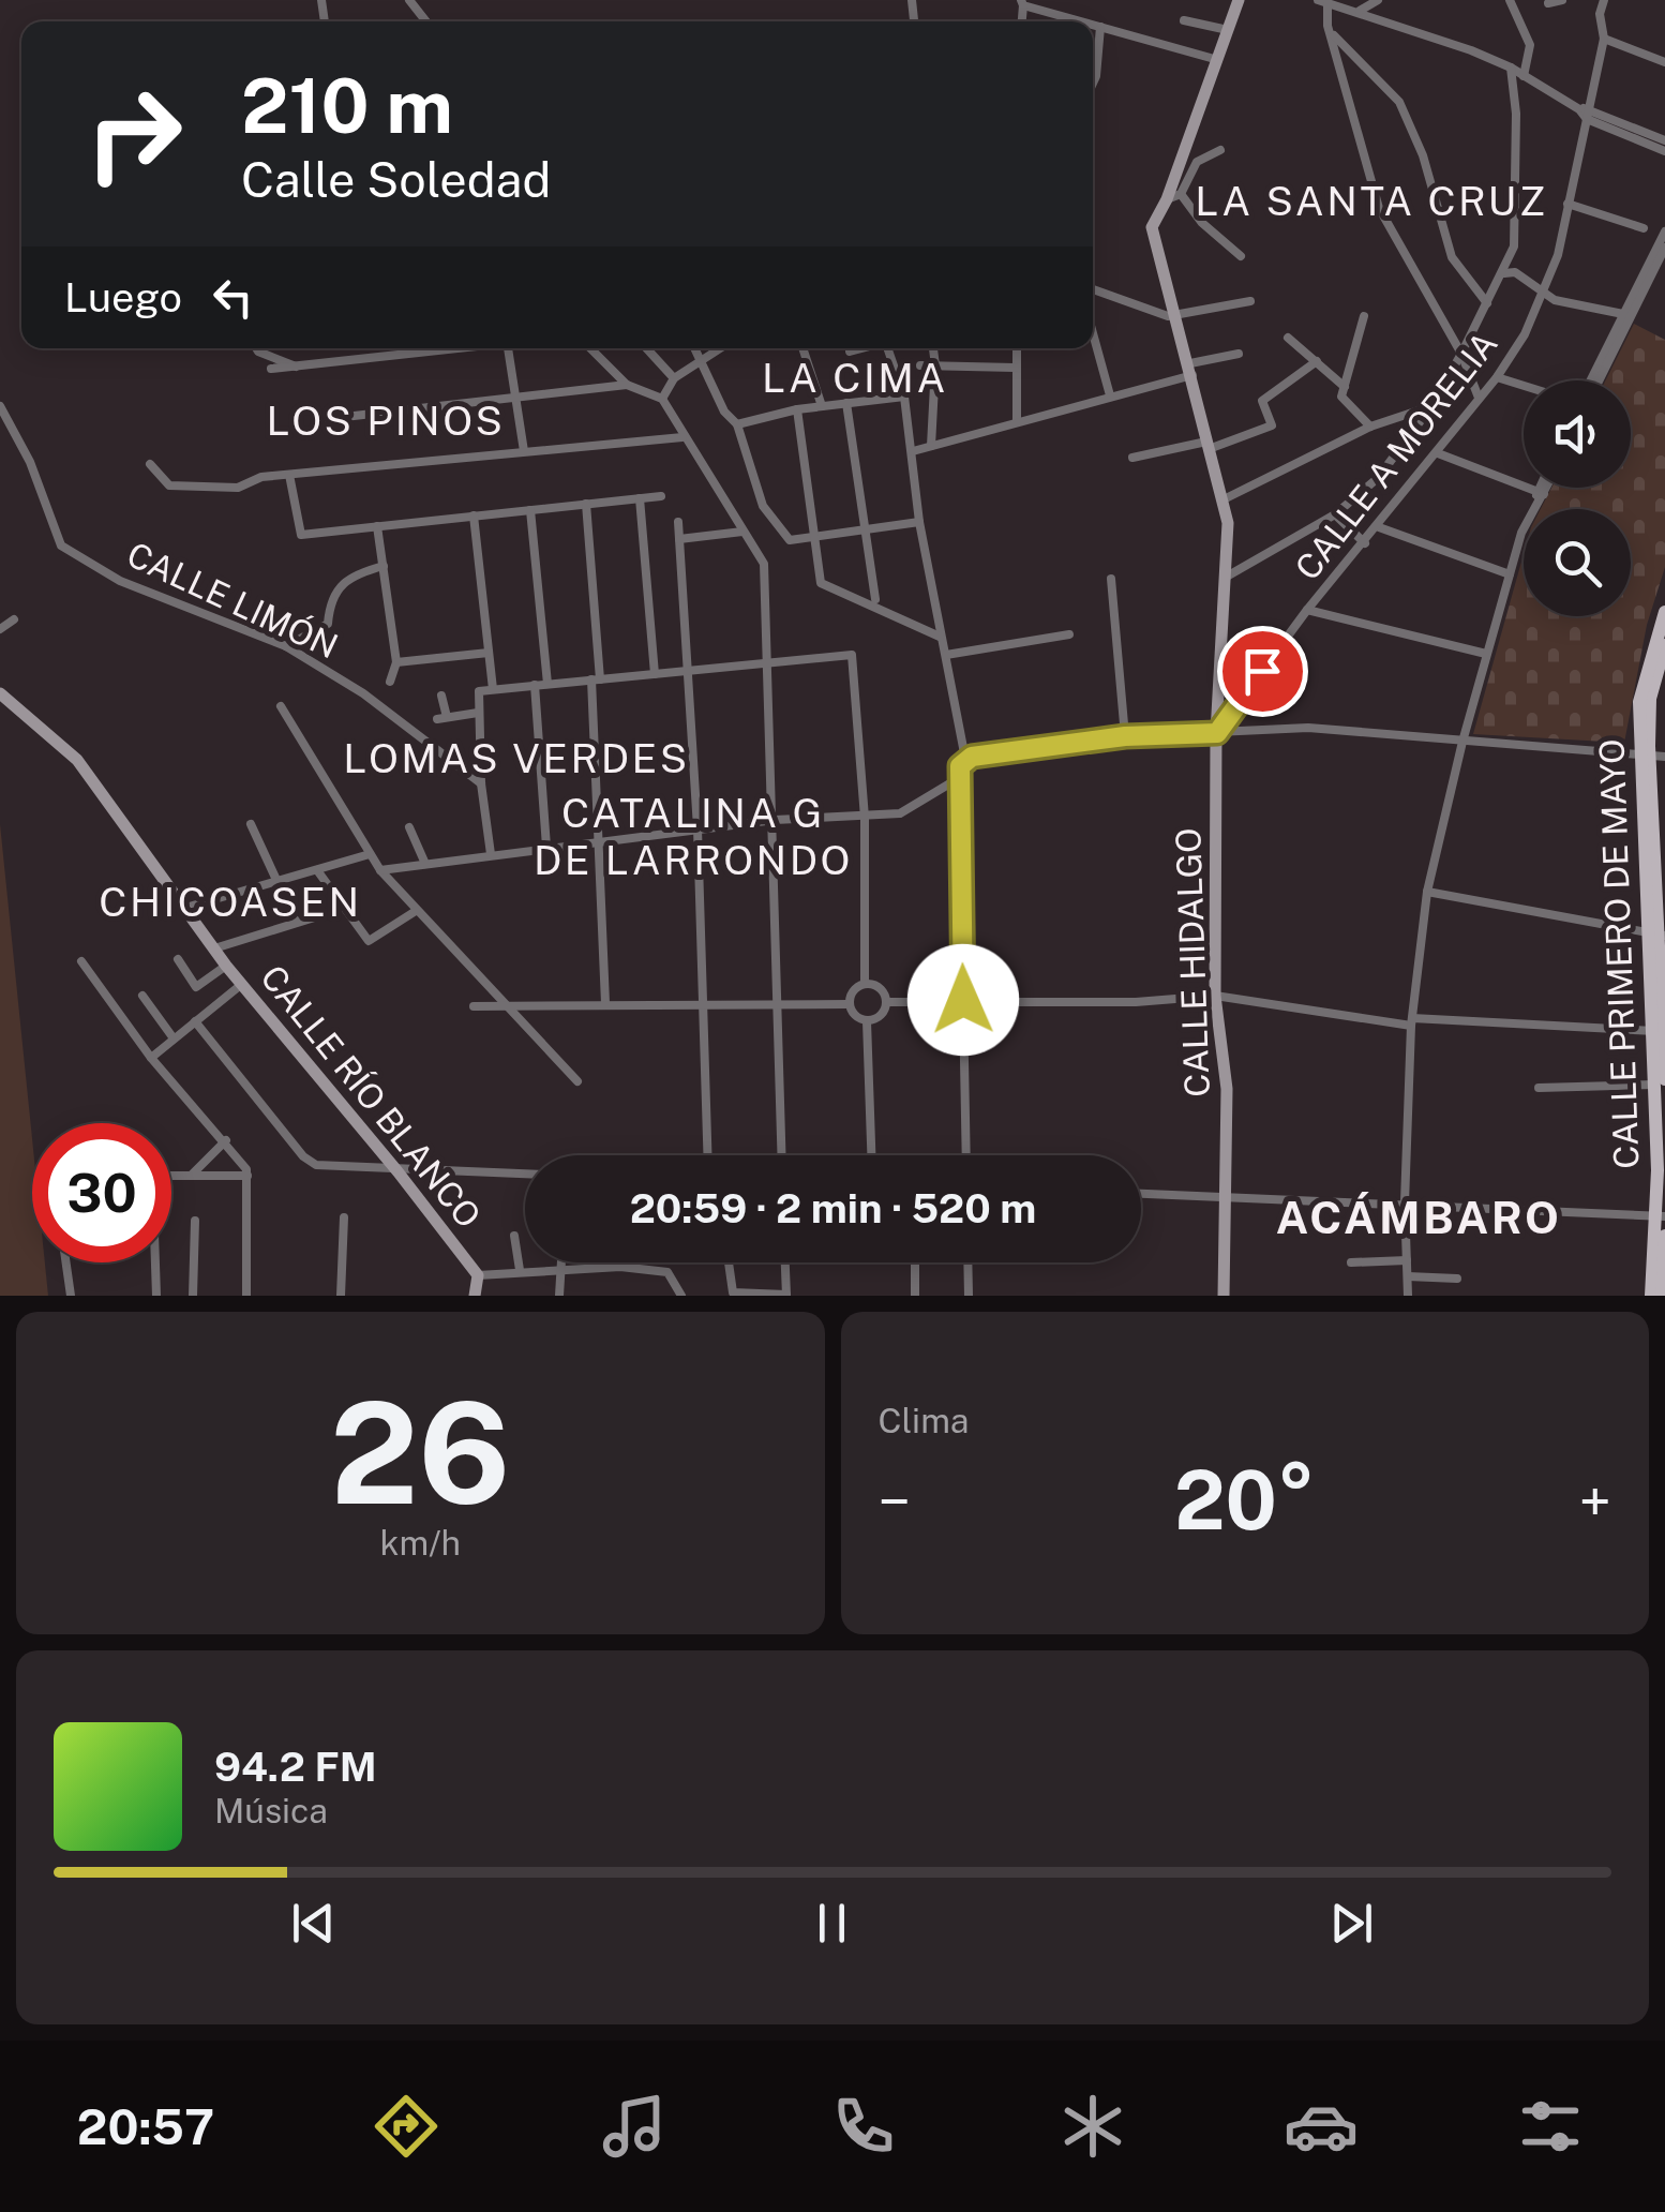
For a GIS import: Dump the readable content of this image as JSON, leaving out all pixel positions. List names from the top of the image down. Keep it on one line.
{"streets":{"main road":["CALLE PRIMERO DE MAYO"],"street":["CALLE A MORELIA","CALLE LIMÓN","CALLE HIDALGO","CALLE RÍO BLANCO"]},"crossings":[["CALLE A MORELIA","CALLE HIDALGO"]],"districts":["LA SANTA CRUZ","LA CIMA","LOS PINOS","LOMAS VERDES","CATALINA G DE LARRONDO","CHICOASEN","ACÁMBARO"],"page":{"turn":["210 m","Calle Soledad"],"then":"Luego","limit":"30","trip":"20:59 · 2 min · 520 m","tile":[["26","km/h"],"Clima"],"heat":["−","20°","+"],"song":["94.2 FM","Música"],"tabs":"20:57"}}
